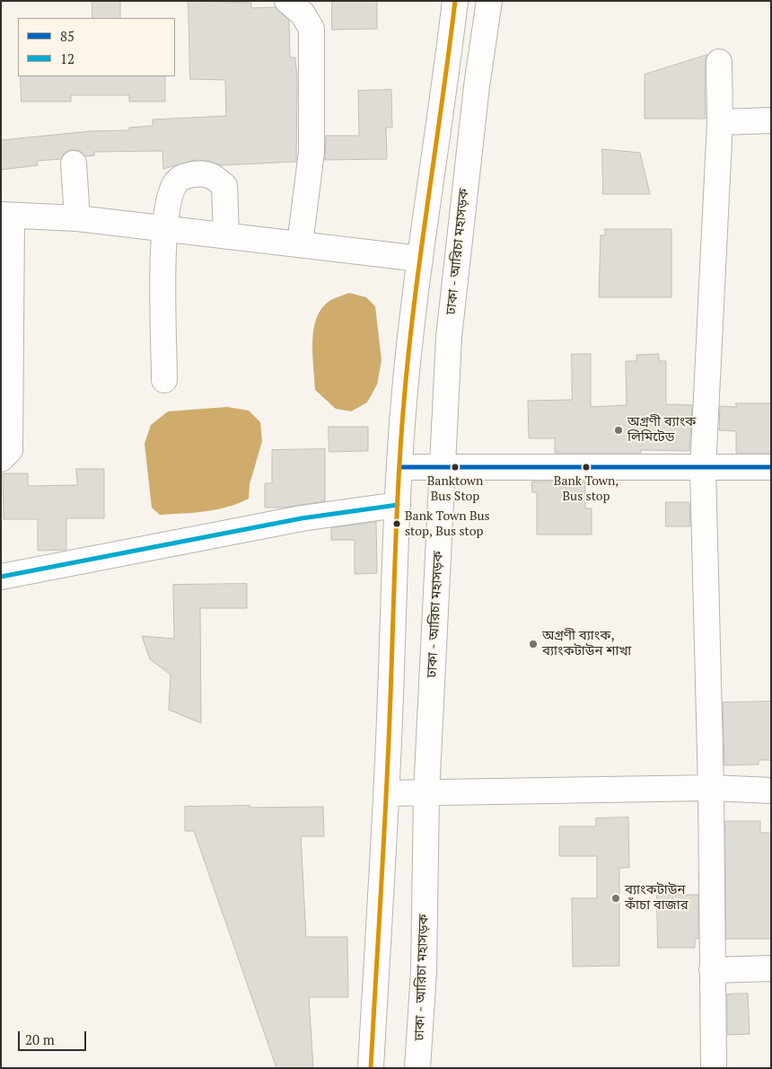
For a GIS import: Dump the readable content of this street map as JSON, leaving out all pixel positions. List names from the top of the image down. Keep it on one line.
{"streets":{"main road":["ঢাকা - আরিচা মহাসড়ক"]},"places":["অগ্রণী ব্যাংক লিমিটেড","Banktown Bus Stop","Bank Town, Bus stop","Bank Town Bus stop, Bus stop","অগ্রণী ব্যাংক, ব্যাংকটাউন শাখা","ব্যাংকটাউন কাঁচা বাজার"],"lines":["transit line 85","transit line 12"],"legend":["85","12"],"scale_bar":"20 m"}
